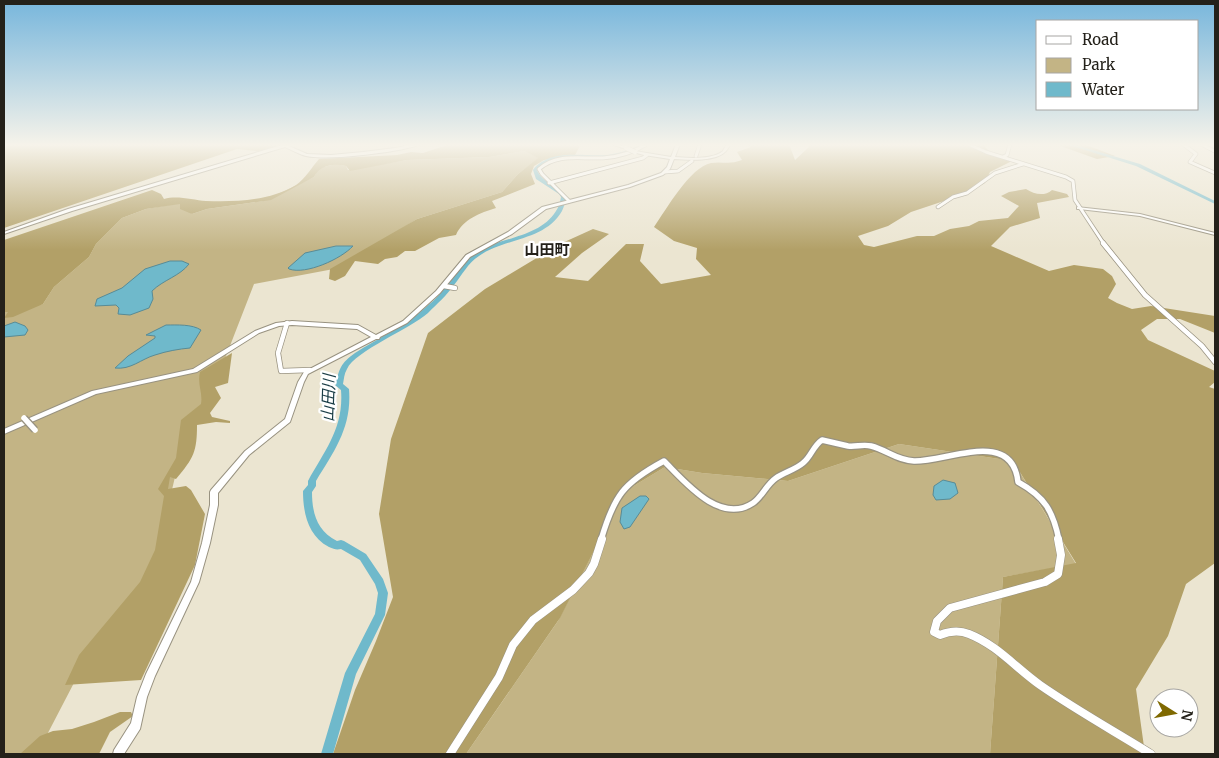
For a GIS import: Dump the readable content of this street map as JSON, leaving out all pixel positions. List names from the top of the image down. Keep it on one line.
{"districts":["山田町"],"water":["山田川"],"legend":["Road","Park","Water"],"north":"right"}
